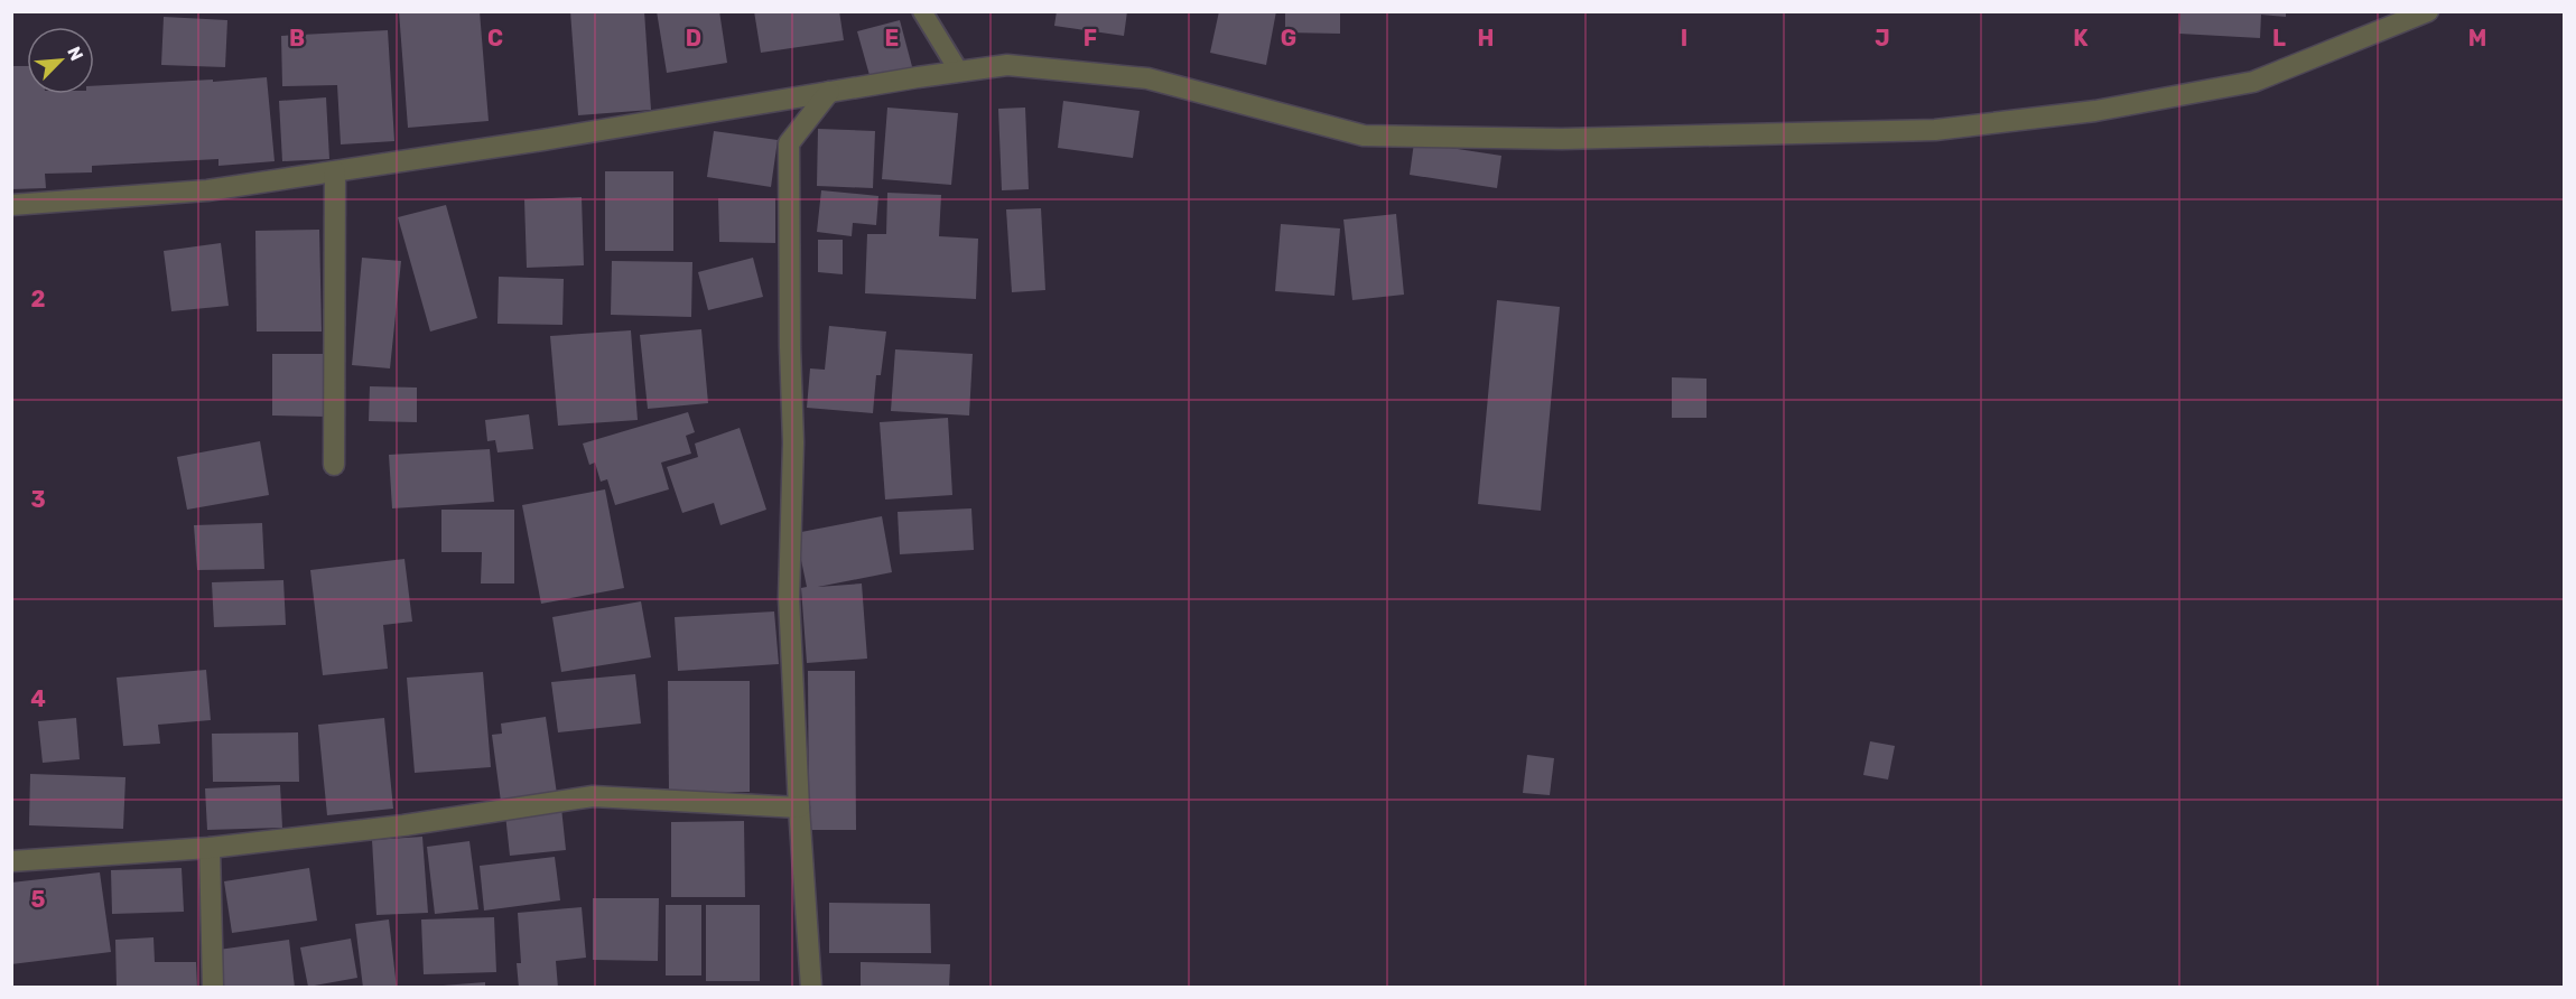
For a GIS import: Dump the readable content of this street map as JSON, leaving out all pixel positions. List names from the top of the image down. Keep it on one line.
{"north":"top right","grid":{"columns":["B","C","D","E","F","G","H","I","J","K","L","M"],"rows":["2","3","4","5"]}}
